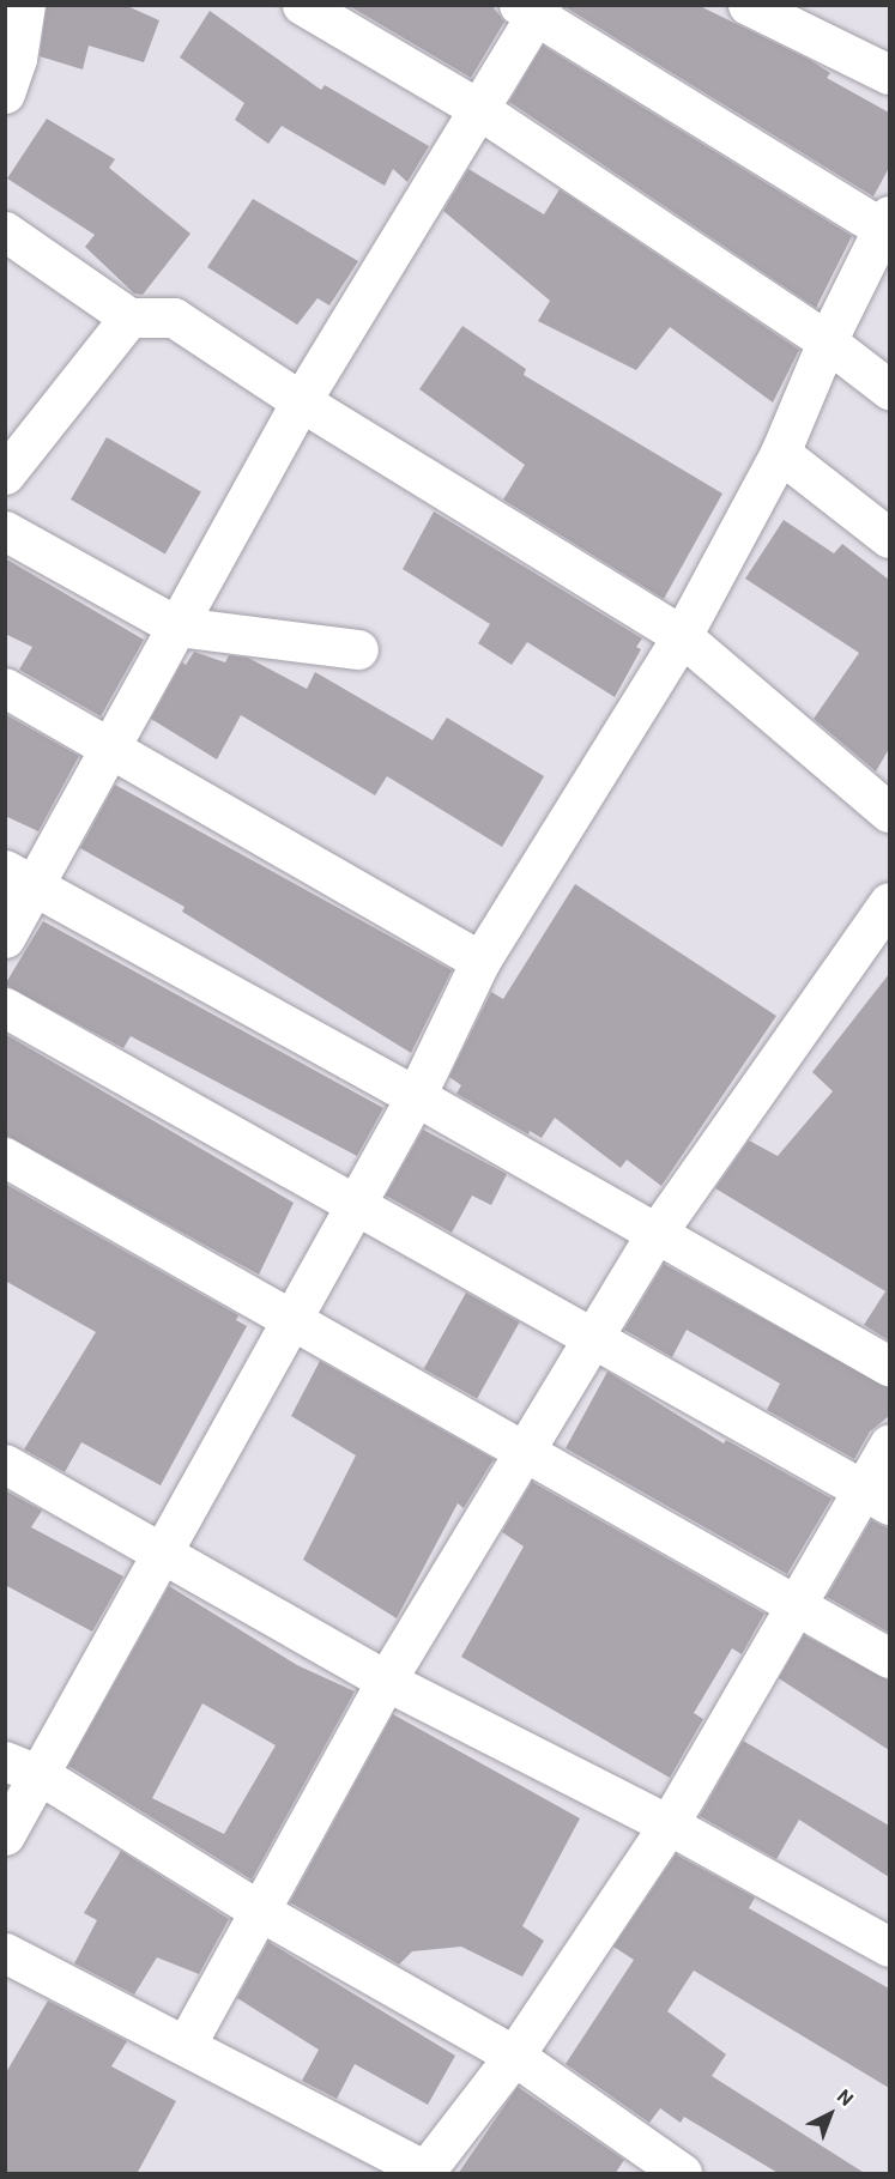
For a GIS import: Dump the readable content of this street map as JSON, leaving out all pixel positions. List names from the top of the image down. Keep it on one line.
{"north":"top right"}
